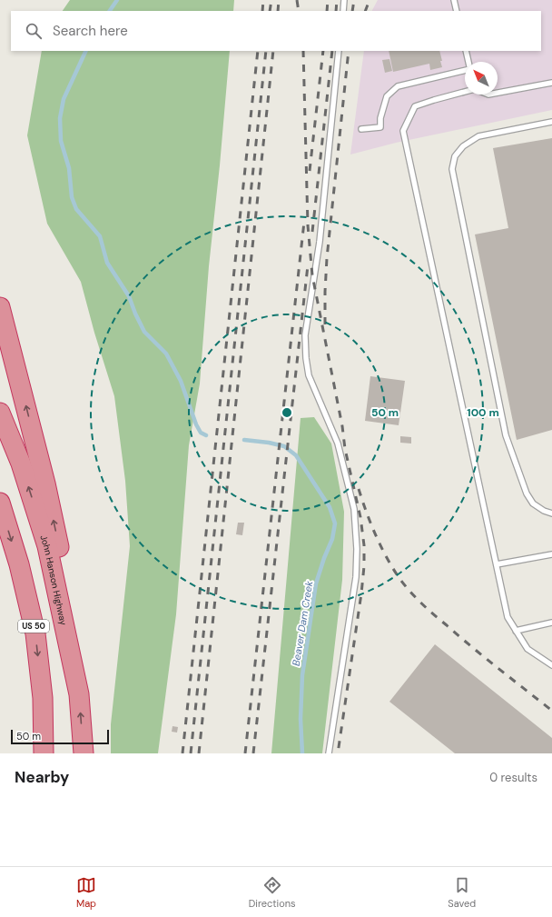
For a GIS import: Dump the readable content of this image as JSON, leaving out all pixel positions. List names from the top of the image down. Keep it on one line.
{"streets":{"highway":["John Hanson Highway","US 50"]},"water":["Beaver Dam Creek"],"scale_bar":"50 m","north":"top left","page":{"search":"Search here","scale":"50 m","heading":["Nearby","0 results"],"nav":["Map","Directions","Saved"]},"rings":["50 m","100 m"]}
